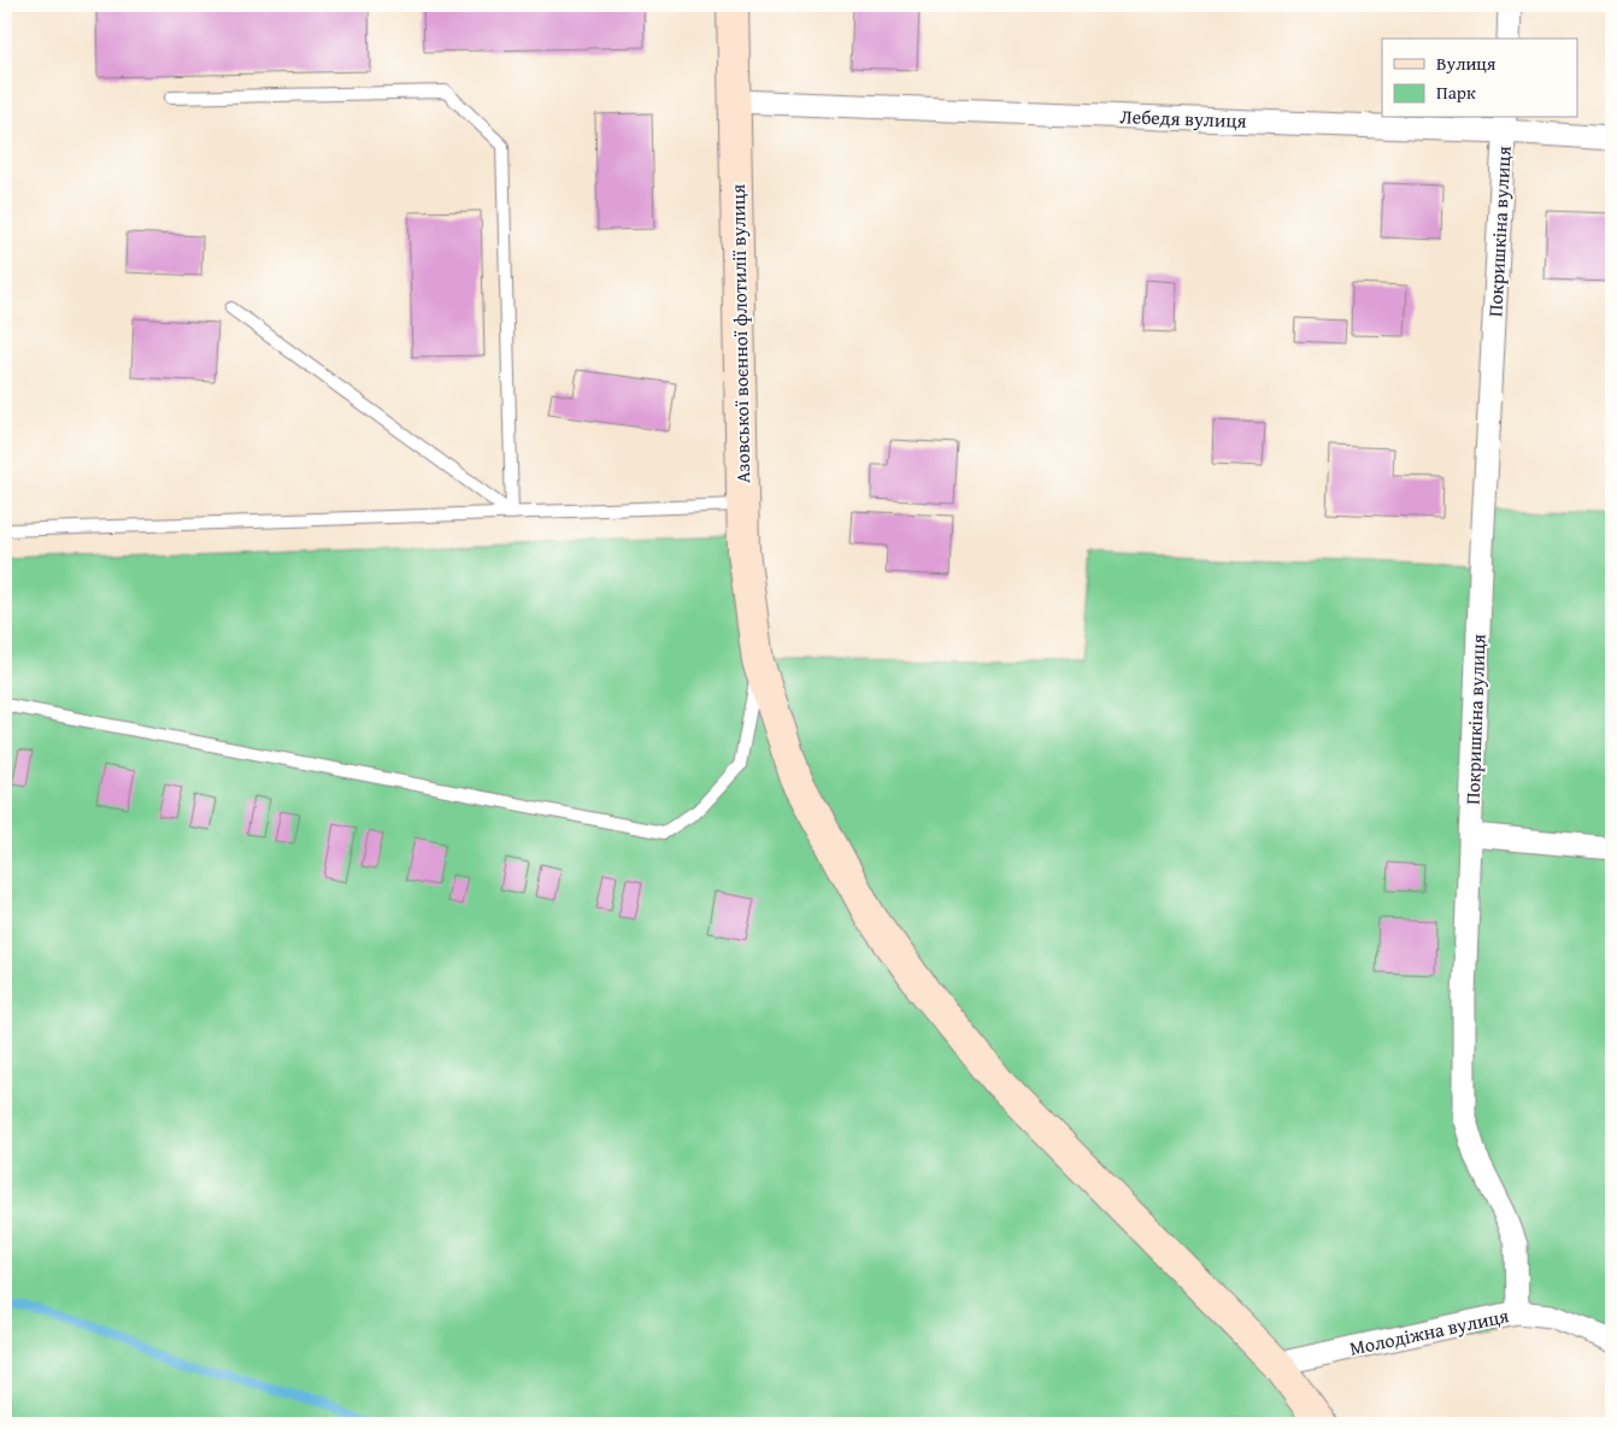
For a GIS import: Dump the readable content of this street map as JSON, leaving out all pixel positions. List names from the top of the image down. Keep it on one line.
{"streets":{"street":["Лебедя вулиця","Покришкіна вулиця","Азовської воєнної флотилії вулиця","Молодіжна вулиця"]},"crossings":[["Лебедя вулиця","Покришкіна вулиця"],["Лебедя вулиця","Азовської воєнної флотилії вулиця"],["Покришкіна вулиця","Молодіжна вулиця"],["Азовської воєнної флотилії вулиця","Молодіжна вулиця"]],"legend":["Вулиця","Парк"]}
